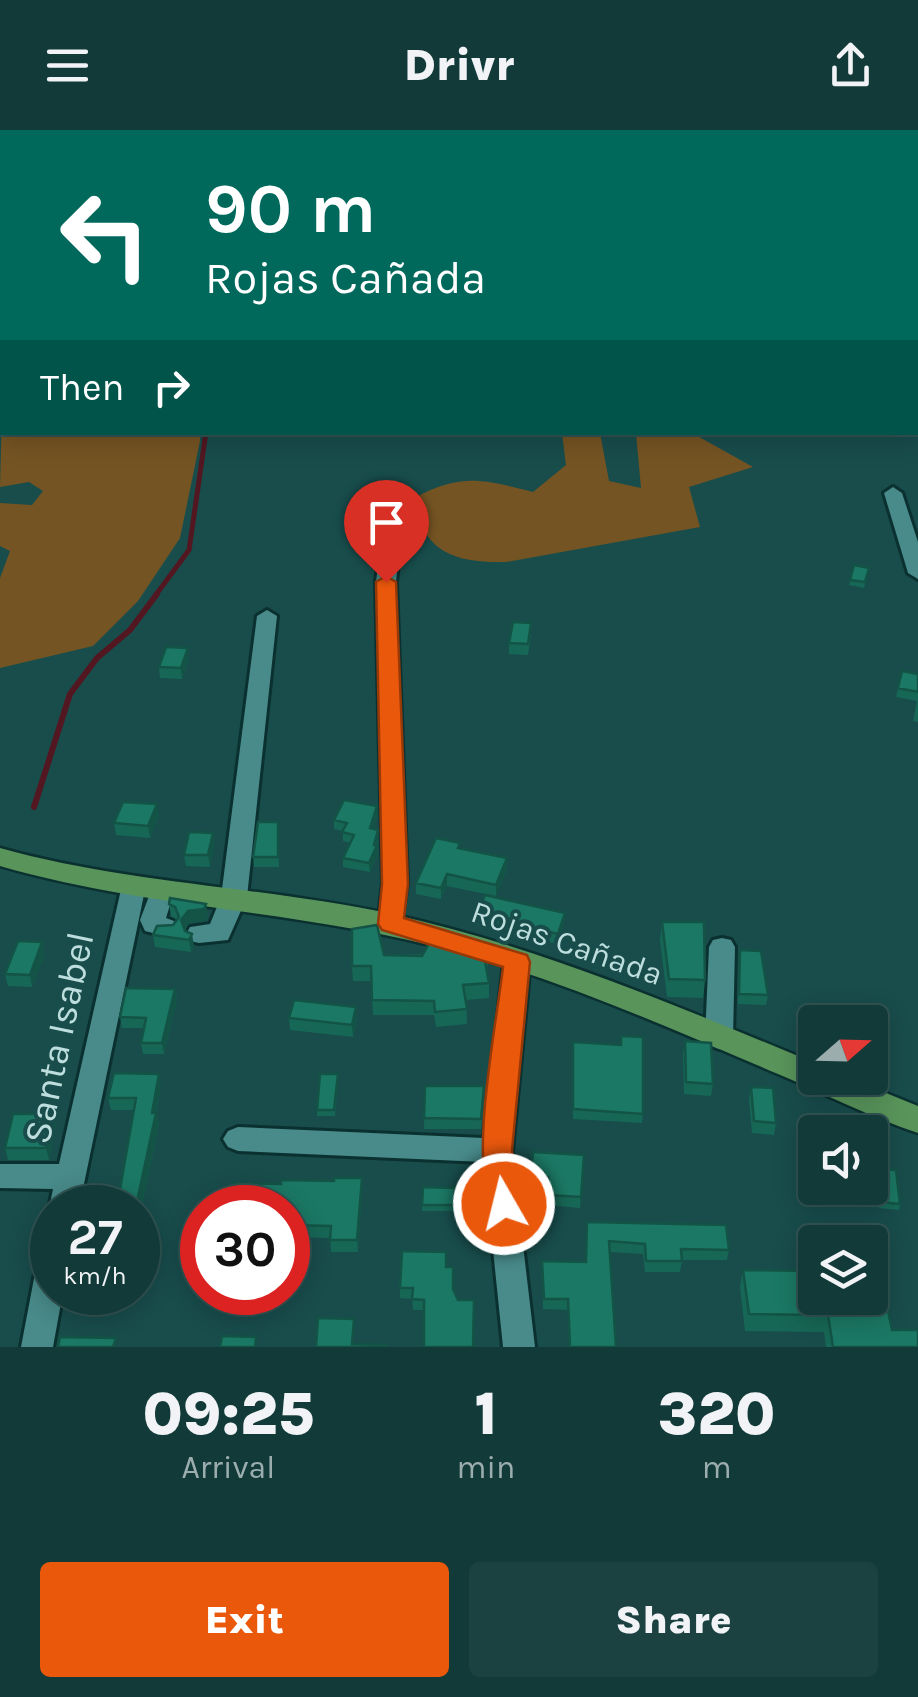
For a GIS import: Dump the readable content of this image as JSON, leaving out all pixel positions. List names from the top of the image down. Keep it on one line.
{"streets":{"main road":["Rojas Cañada"],"street":["Santa Isabel"]},"crossings":[["Rojas Cañada","Santa Isabel"]],"north":"right","page":{"header":"Drivr","turn":["90 m","Rojas Cañada"],"then":"Then","speed":"27 km/h","limit":"30","eta":["09:25","Arrival","1","min","320","m"],"buttons":["Exit","Share"]}}
